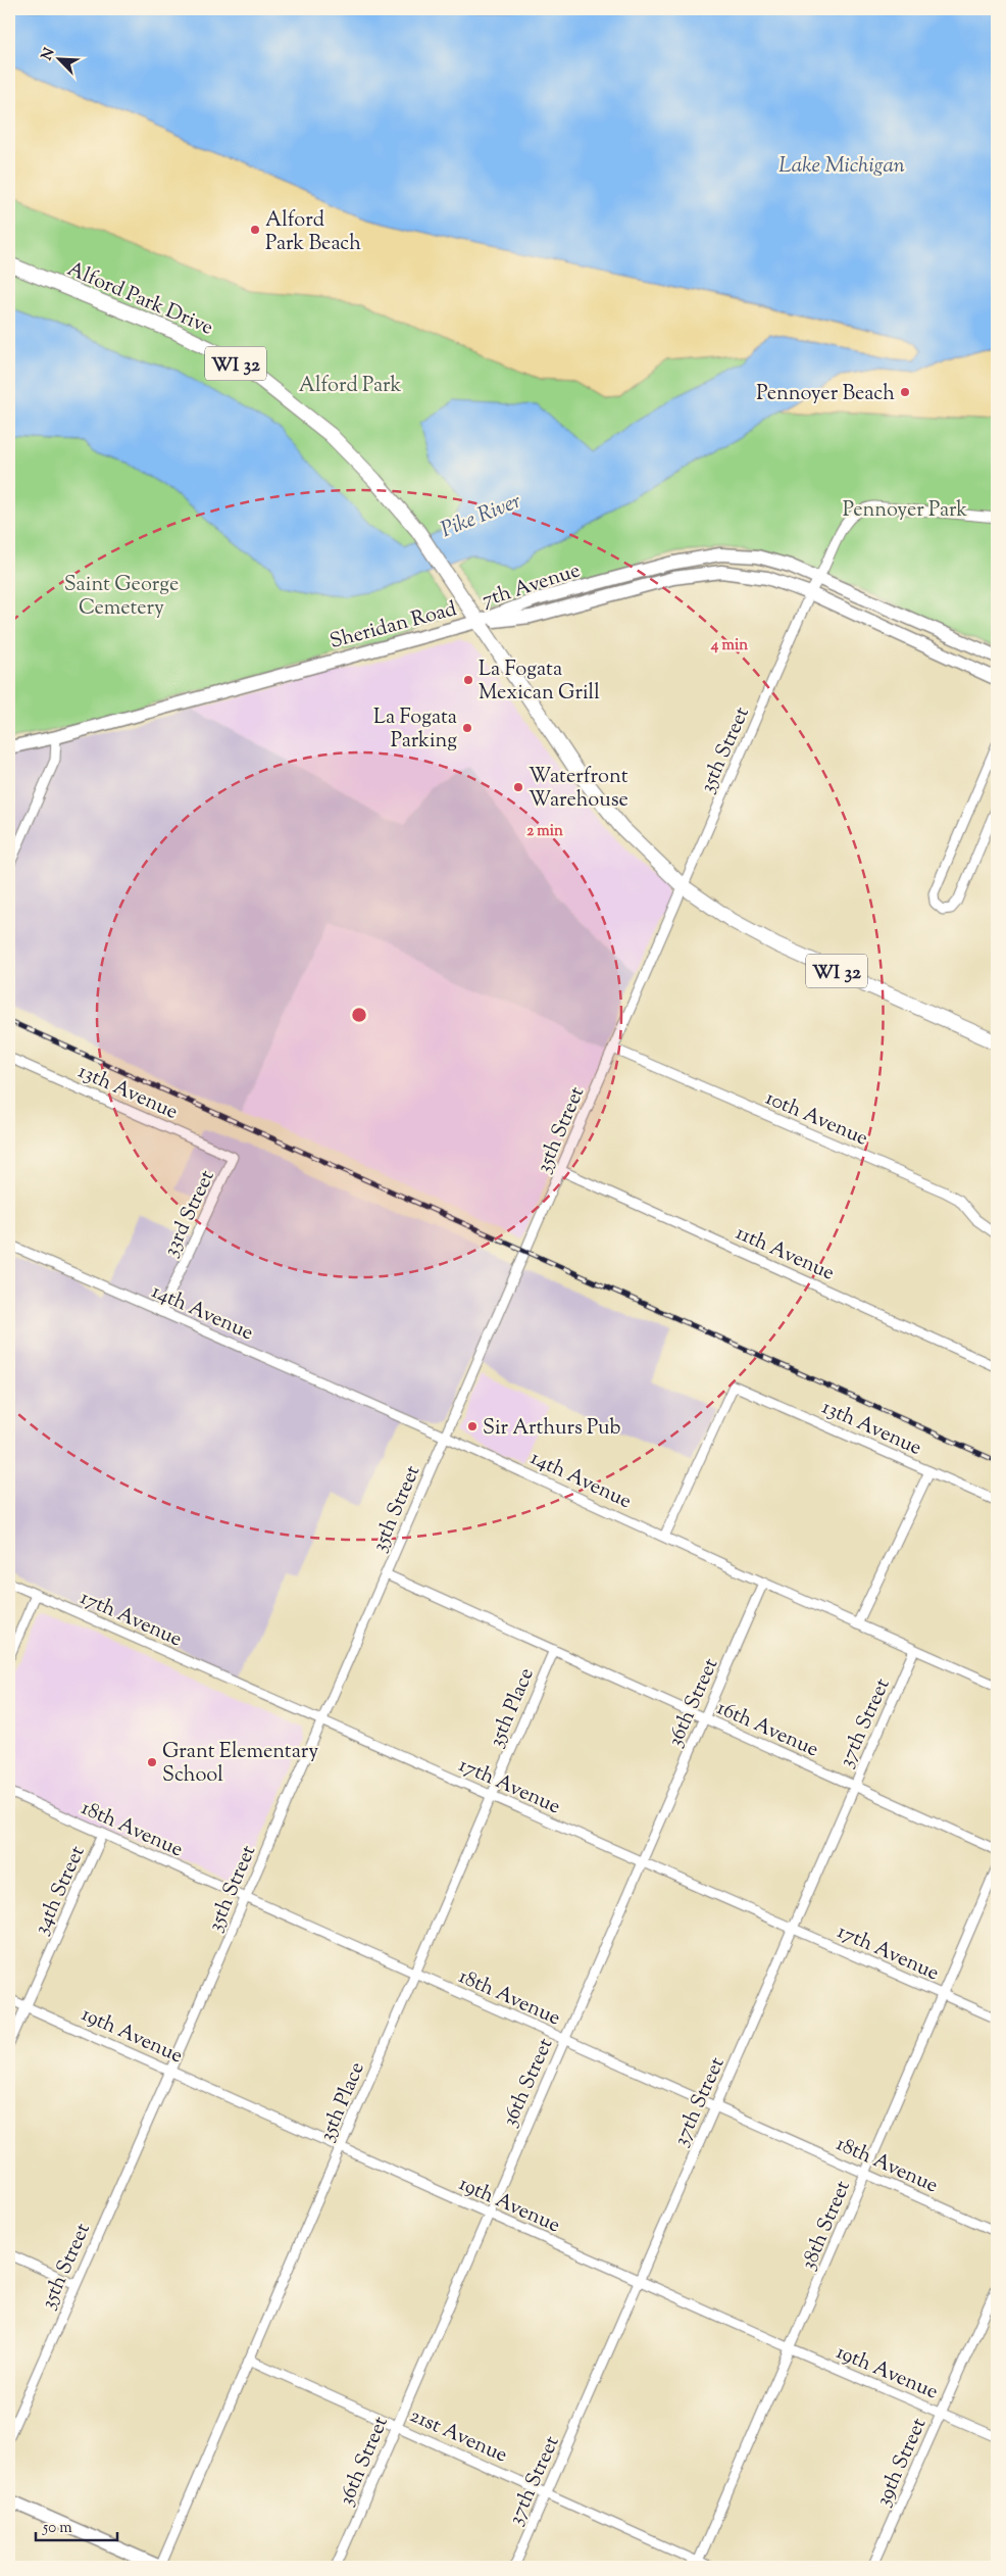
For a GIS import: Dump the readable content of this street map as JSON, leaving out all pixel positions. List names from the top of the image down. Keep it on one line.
{"streets":{"main road":["Alford Park Drive","WI 32","Sheridan Road"],"street":["7th Avenue","35th Street","13th Avenue","10th Avenue","33rd Street","11th Avenue","14th Avenue","17th Avenue","36th Street","35th Place","37th Street","16th Avenue","18th Avenue","34th Street","19th Avenue","38th Street","21st Avenue","39th Street"]},"crossings":[["Alford Park Drive","7th Avenue"],["Alford Park Drive","Sheridan Road"],["7th Avenue","Sheridan Road"],["7th Avenue","35th Street"],["Sheridan Road","35th Street"],["35th Street","10th Avenue"],["35th Street","11th Avenue"],["35th Street","14th Avenue"],["35th Street","17th Avenue"],["35th Street","16th Avenue"],["35th Street","18th Avenue"],["35th Street","19th Avenue"],["13th Avenue","33rd Street"],["13th Avenue","14th Avenue"],["33rd Street","14th Avenue"],["14th Avenue","36th Street"],["14th Avenue","37th Street"],["17th Avenue","36th Street"],["17th Avenue","35th Place"],["17th Avenue","37th Street"],["17th Avenue","38th Street"],["36th Street","16th Avenue"],["36th Street","18th Avenue"],["36th Street","19th Avenue"],["36th Street","21st Avenue"],["35th Place","16th Avenue"],["35th Place","18th Avenue"],["35th Place","19th Avenue"],["35th Place","21st Avenue"],["37th Street","16th Avenue"],["37th Street","18th Avenue"],["37th Street","19th Avenue"],["37th Street","21st Avenue"],["18th Avenue","34th Street"],["18th Avenue","38th Street"],["34th Street","19th Avenue"],["19th Avenue","38th Street"],["19th Avenue","39th Street"],["38th Street","21st Avenue"]],"water":["Lake Michigan","Pike River"],"parks":["Alford Park","Pennoyer Park","Saint George Cemetery"],"places":["Alford Park Beach","Pennoyer Beach","La Fogata Mexican Grill","La Fogata Parking","Waterfront Warehouse","Sir Arthurs Pub","Grant Elementary School"],"scale_bar":"50 m","north":"top left","rings":["4 min","2 min"]}
